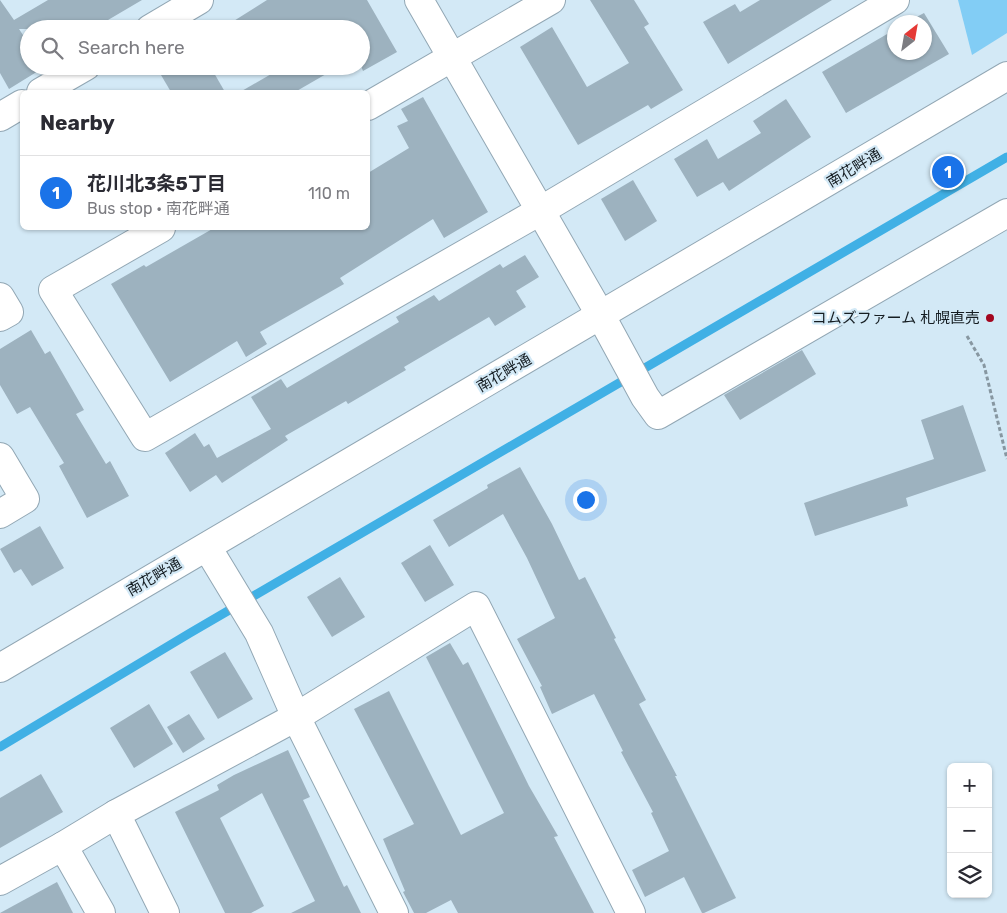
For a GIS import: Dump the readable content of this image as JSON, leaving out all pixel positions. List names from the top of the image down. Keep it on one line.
{"streets":{"street":["南花畔通"]},"places":["コムズファーム 札幌直売"],"north":"top right","page":{"search":"Search here","heading":"Nearby","pins":"1","list":[{"mark":"1","name":"花川北3条5丁目","note":"Bus stop · 南花畔通","value":"110 m"}],"map_buttons":["+","−"]}}
